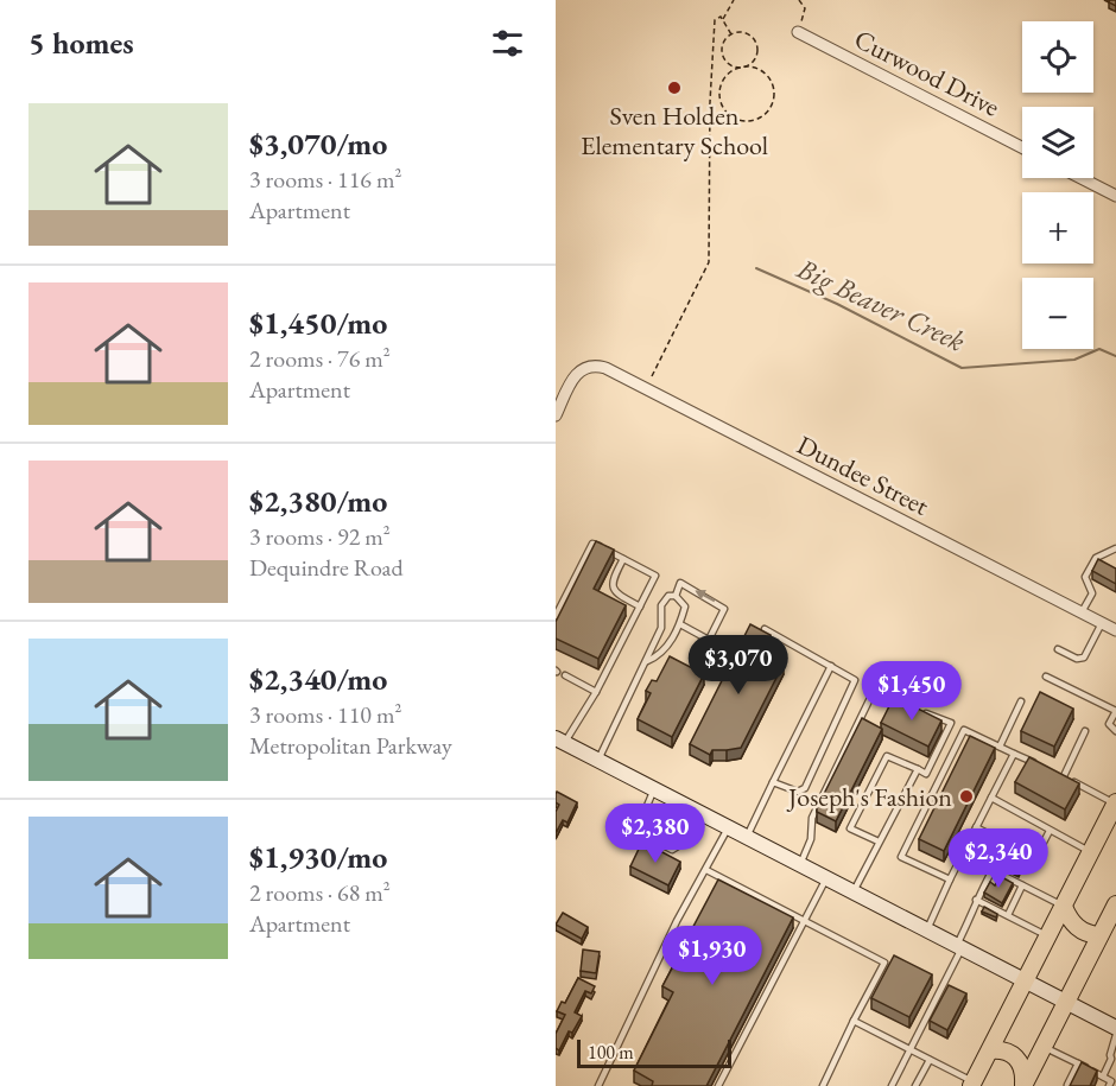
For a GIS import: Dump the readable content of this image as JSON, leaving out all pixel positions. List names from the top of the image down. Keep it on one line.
{"streets":{"street":["Curwood Drive","Dundee Street"]},"water":["Big Beaver Creek"],"places":["Sven Holden Elementary School","Joseph's Fashion"],"scale_bar":"100 m","page":{"heading":"5 homes","map_buttons":["+","−"],"list":[{"name":"$3,070/mo","note":"3 rooms · 116 m² · Apartment"},{"name":"$1,450/mo","note":"2 rooms · 76 m² · Apartment"},{"name":"$2,380/mo","note":"3 rooms · 92 m² · Dequindre Road"},{"name":"$2,340/mo","note":"3 rooms · 110 m² · Metropolitan Parkway"},{"name":"$1,930/mo","note":"2 rooms · 68 m² · Apartment"}],"price":["$3,070","$1,450","$2,380","$2,340","$1,930"],"scale":"100 m"}}
